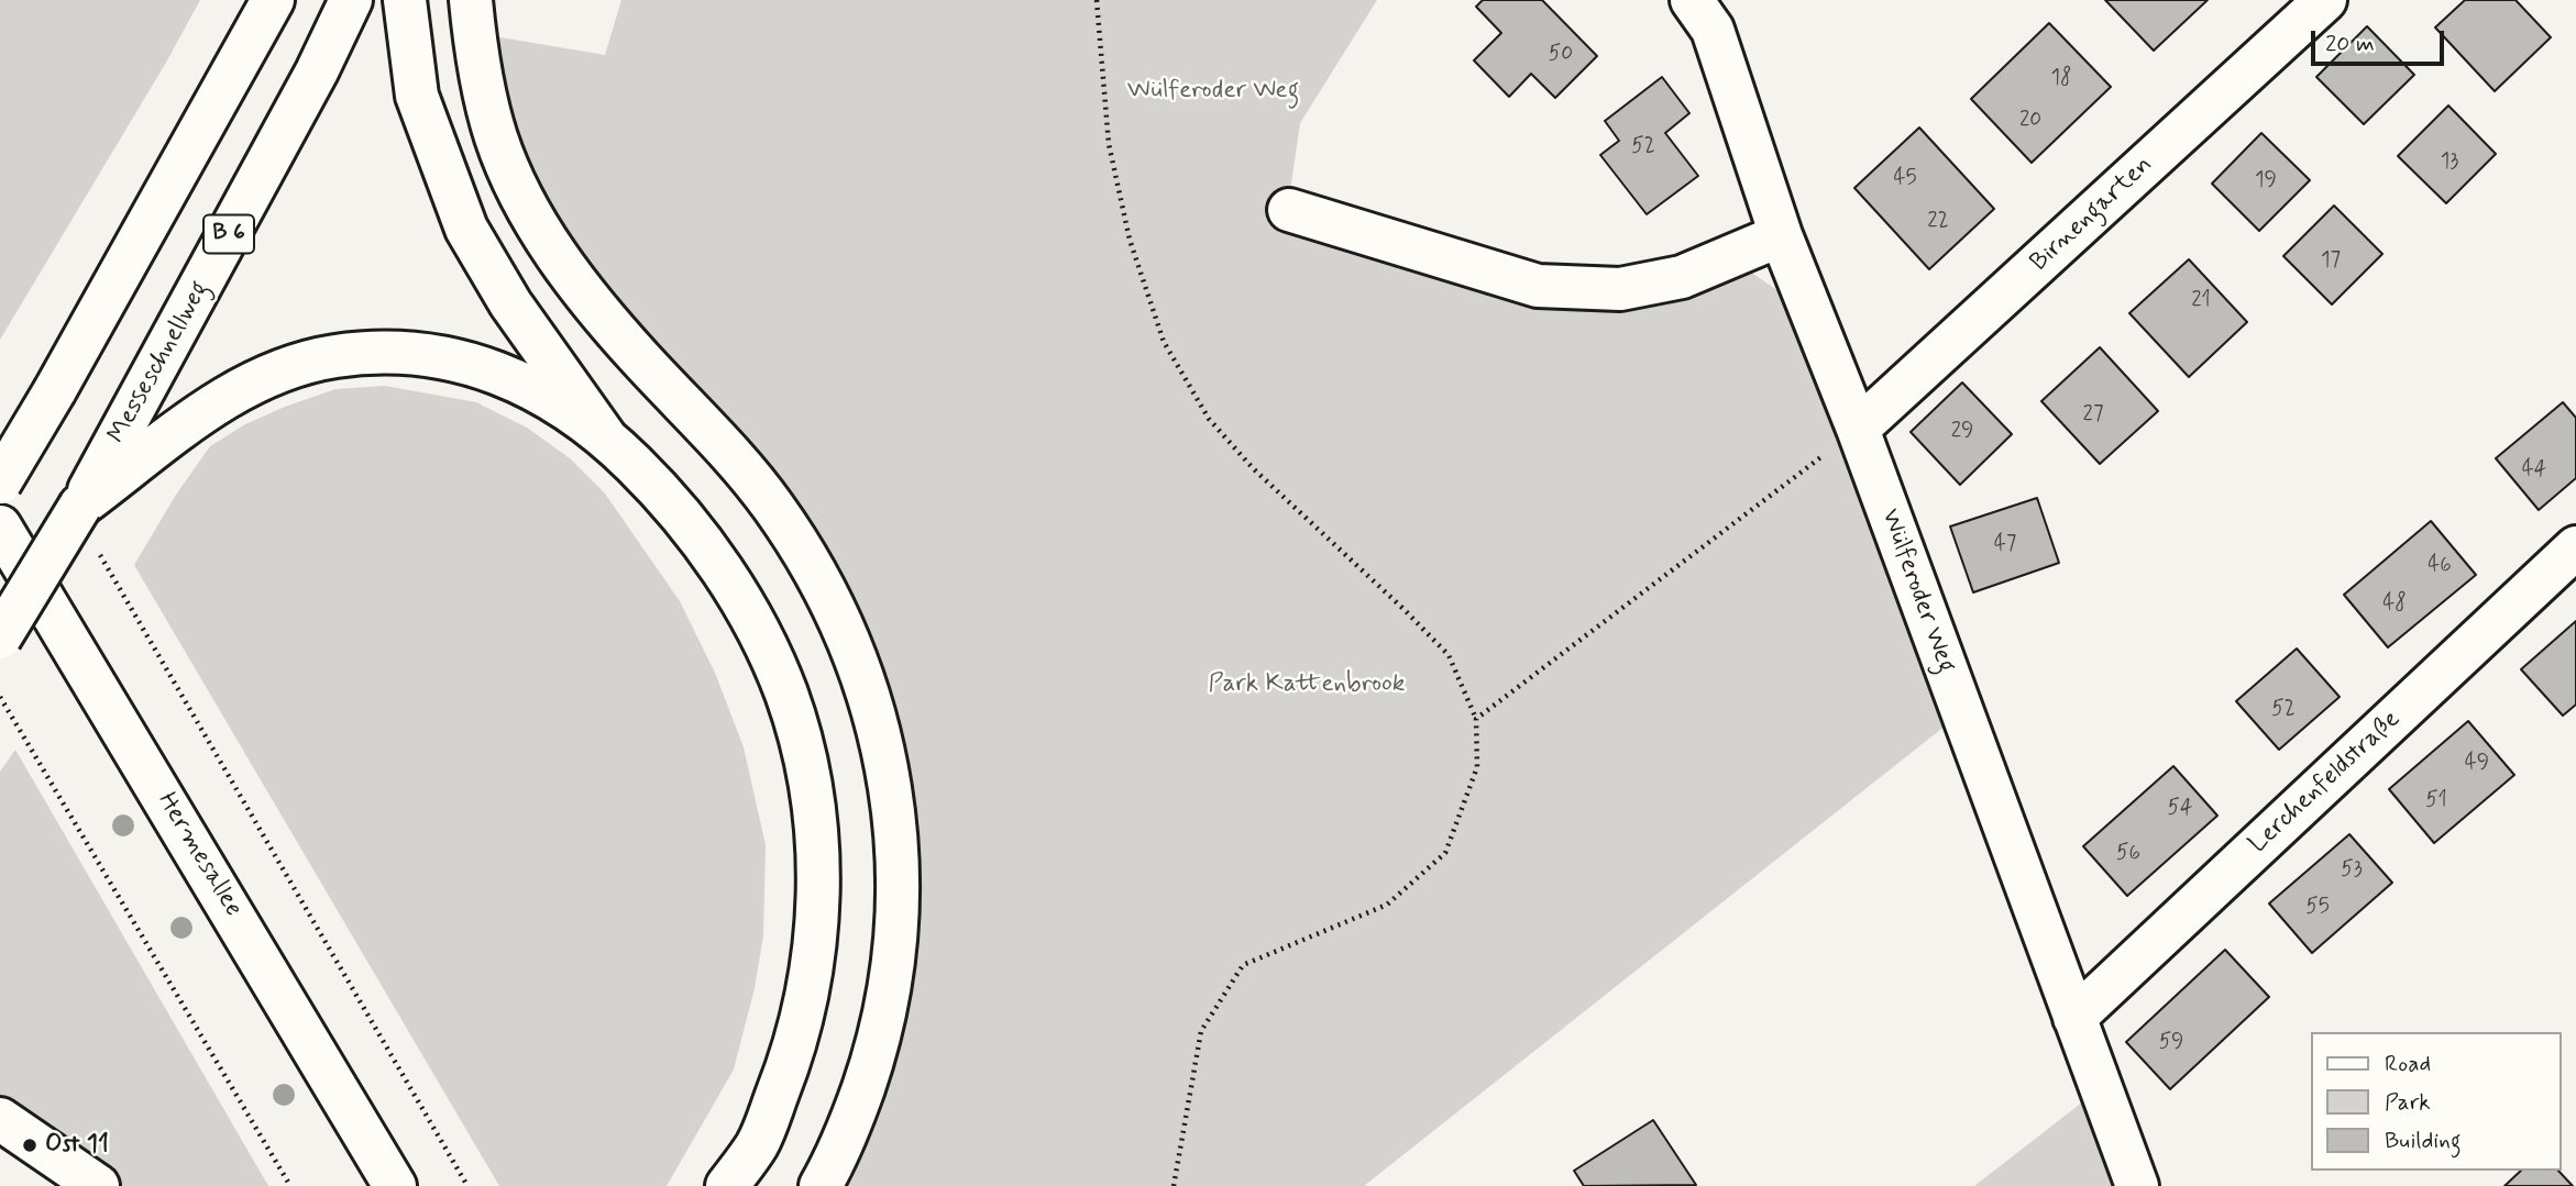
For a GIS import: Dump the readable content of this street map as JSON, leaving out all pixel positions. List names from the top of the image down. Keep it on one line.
{"streets":{"main road":["Birnengarten","B 6","Messeschnellweg","Wülferoder Weg","Lerchenfeldstraße","Hermesallee"]},"crossings":[["Birnengarten","Wülferoder Weg"],["Wülferoder Weg","Lerchenfeldstraße"]],"parks":["Wülferoder Weg","Park Kattenbrook"],"places":["Ost 11"],"house_numbers":["50","18","20","52","13","45","19","22","17","21","27","29","44","47","46","48","52","49","51","54","56","53","55","59"],"legend":["Road","Park","Building"],"scale_bar":"20 m"}
